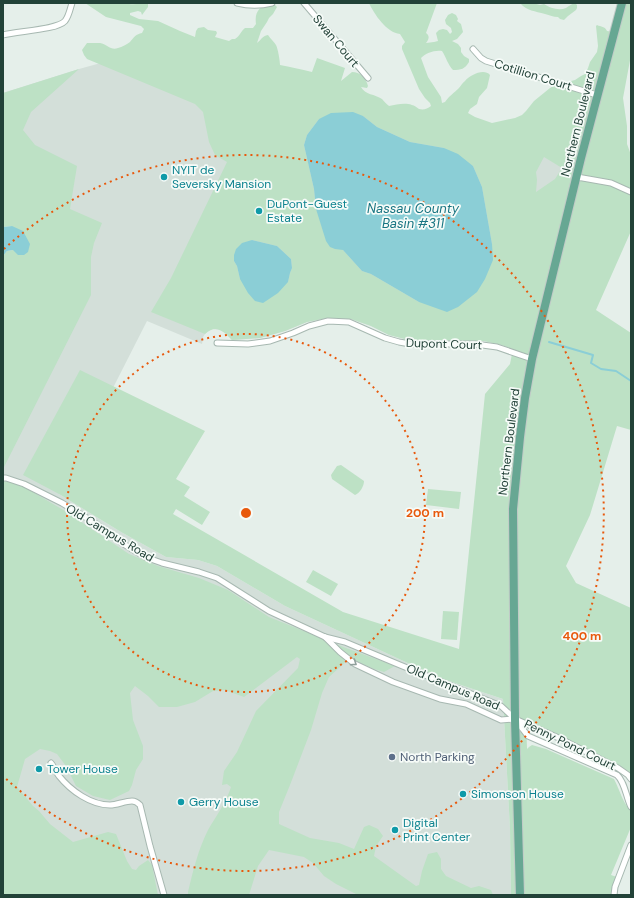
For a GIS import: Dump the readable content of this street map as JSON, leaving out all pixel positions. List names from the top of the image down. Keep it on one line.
{"streets":{"main road":["Northern Boulevard"],"street":["Swan Court","Cotillion Court","Dupont Court","Old Campus Road","Penny Pond Court"]},"crossings":[["Cotillion Court","Northern Boulevard"],["Northern Boulevard","Dupont Court"],["Northern Boulevard","Old Campus Road"],["Northern Boulevard","Penny Pond Court"],["Old Campus Road","Penny Pond Court"]],"water":["Nassau County Basin #311"],"places":["NYIT de Seversky Mansion","DuPont-Guest Estate","North Parking","Tower House","Simonson House","Gerry House","Digital Print Center"],"rings":["200 m","400 m"]}
